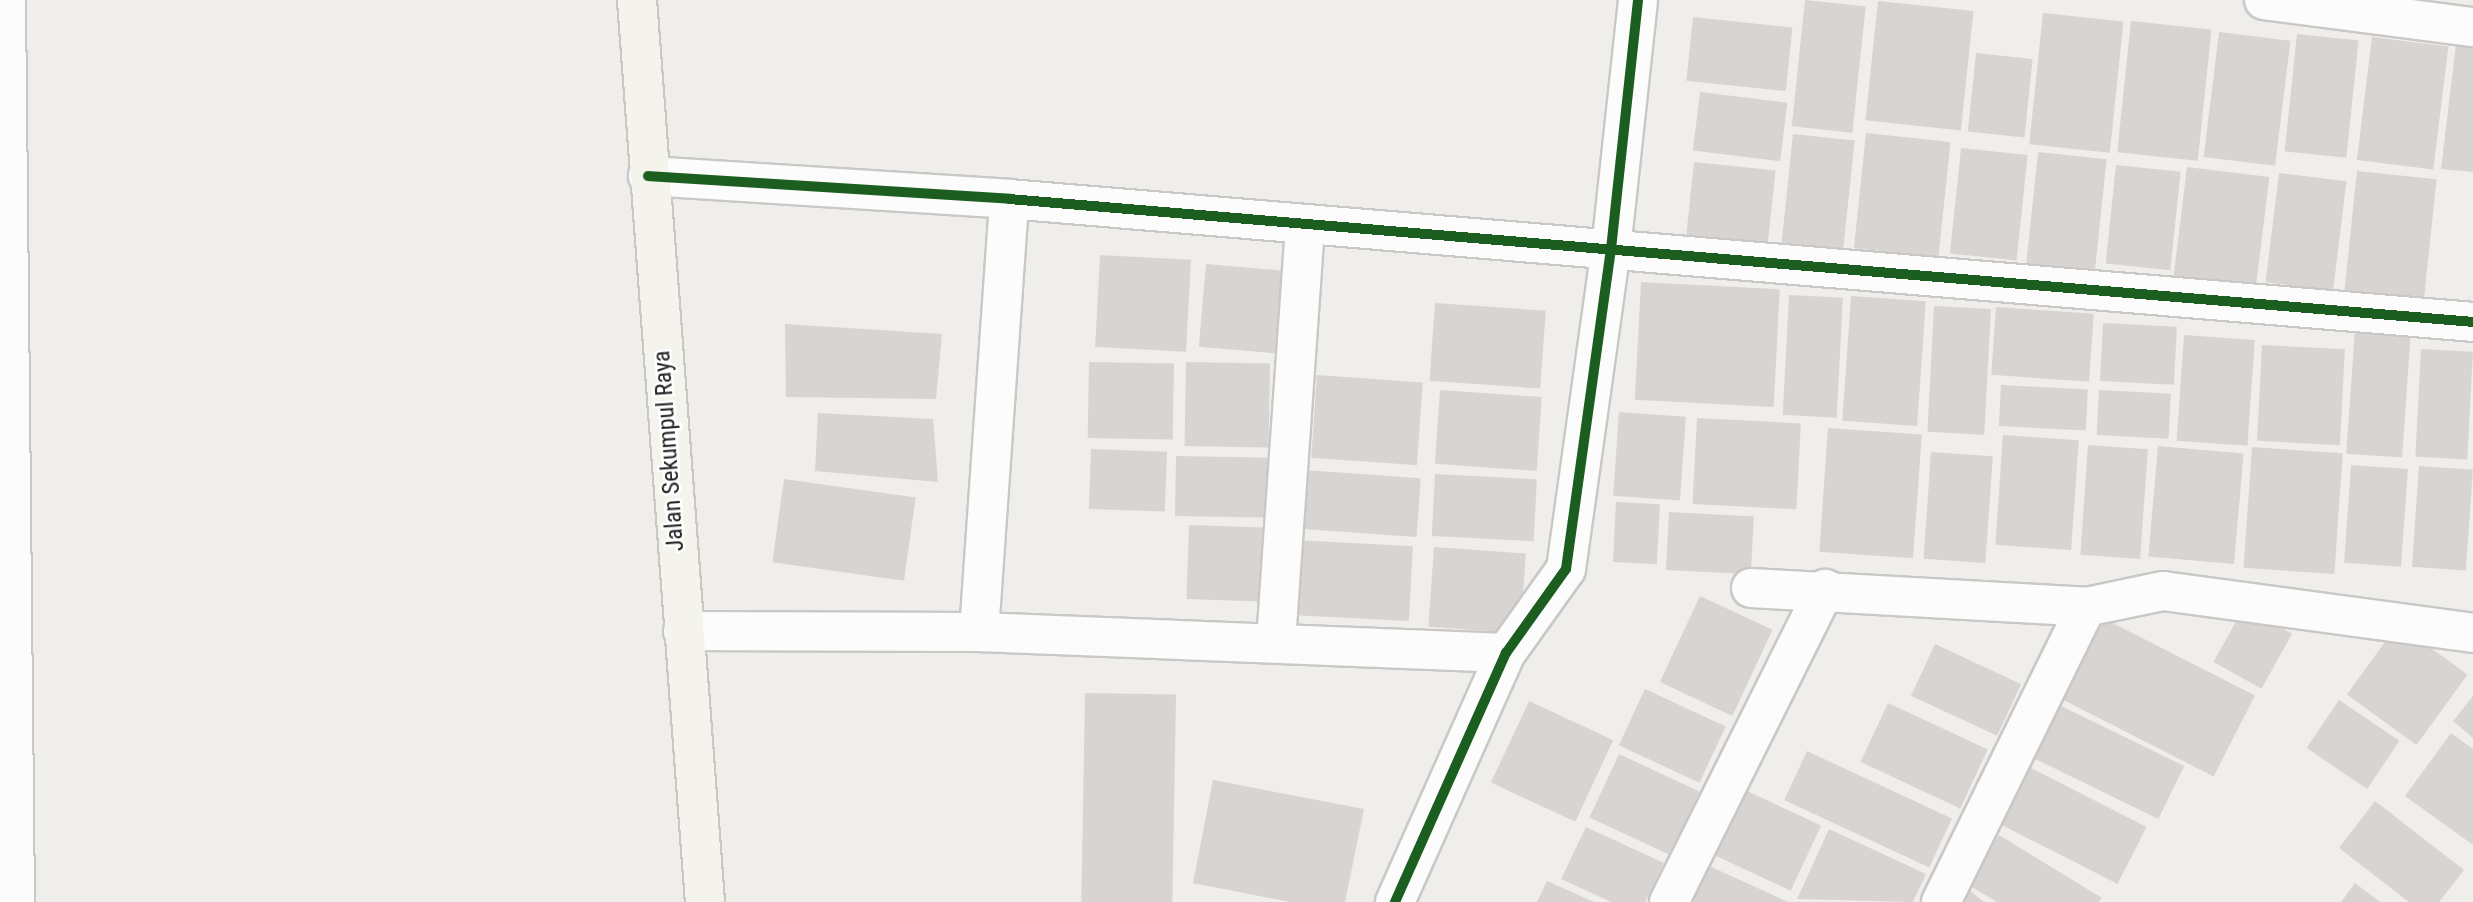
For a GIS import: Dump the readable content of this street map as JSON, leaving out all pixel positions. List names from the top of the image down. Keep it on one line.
{"streets":{"main road":["Jalan Sekumpul Raya"]}}
